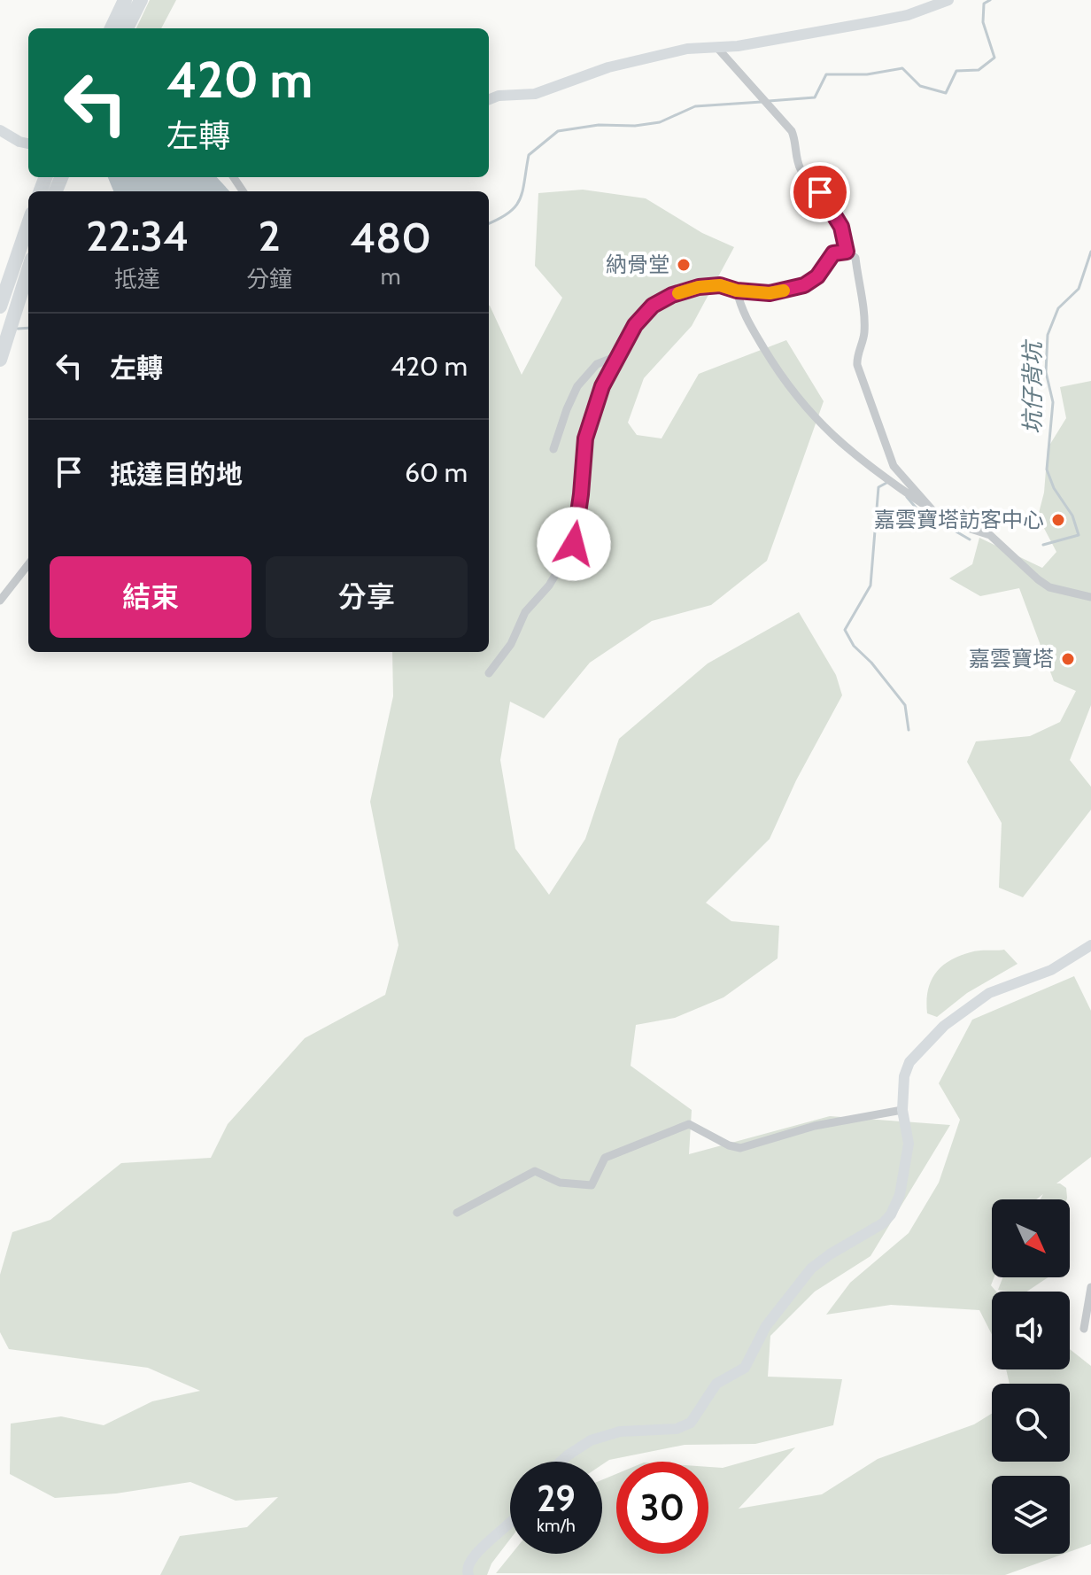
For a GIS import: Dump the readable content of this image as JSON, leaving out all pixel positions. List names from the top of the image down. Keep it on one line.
{"water":["坑仔背坑"],"places":["納骨堂","嘉雲寶塔訪客中心","嘉雲寶塔"],"north":"bottom right","page":{"turn":["420 m","左轉"],"eta":["22:34","抵達","2","分鐘","480","m"],"list":[{"name":"左轉","value":"420 m"},{"name":"抵達目的地","value":"60 m"}],"buttons":["結束","分享"],"speed":"29 km/h","limit":"30"}}
